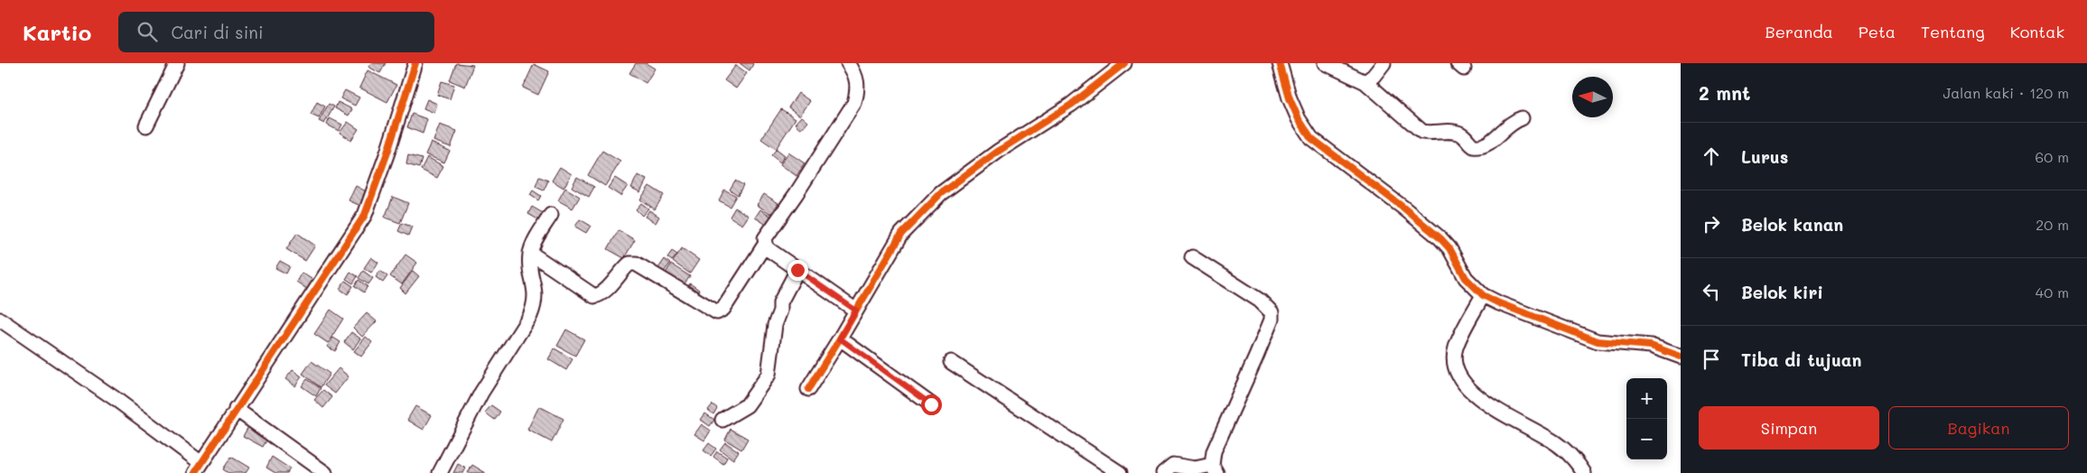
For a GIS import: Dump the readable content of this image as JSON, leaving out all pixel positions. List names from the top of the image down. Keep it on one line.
{"north":"left","page":{"header":"Kartio","search":"Cari di sini","nav":["Beranda","Peta","Tentang","Kontak"],"heading":["2 mnt","Jalan kaki · 120 m"],"list":[["Lurus","60 m"],["Belok kanan","20 m"],["Belok kiri","40 m"],"Tiba di tujuan"],"map_buttons":["+","−"],"buttons":["Simpan","Bagikan"]}}
